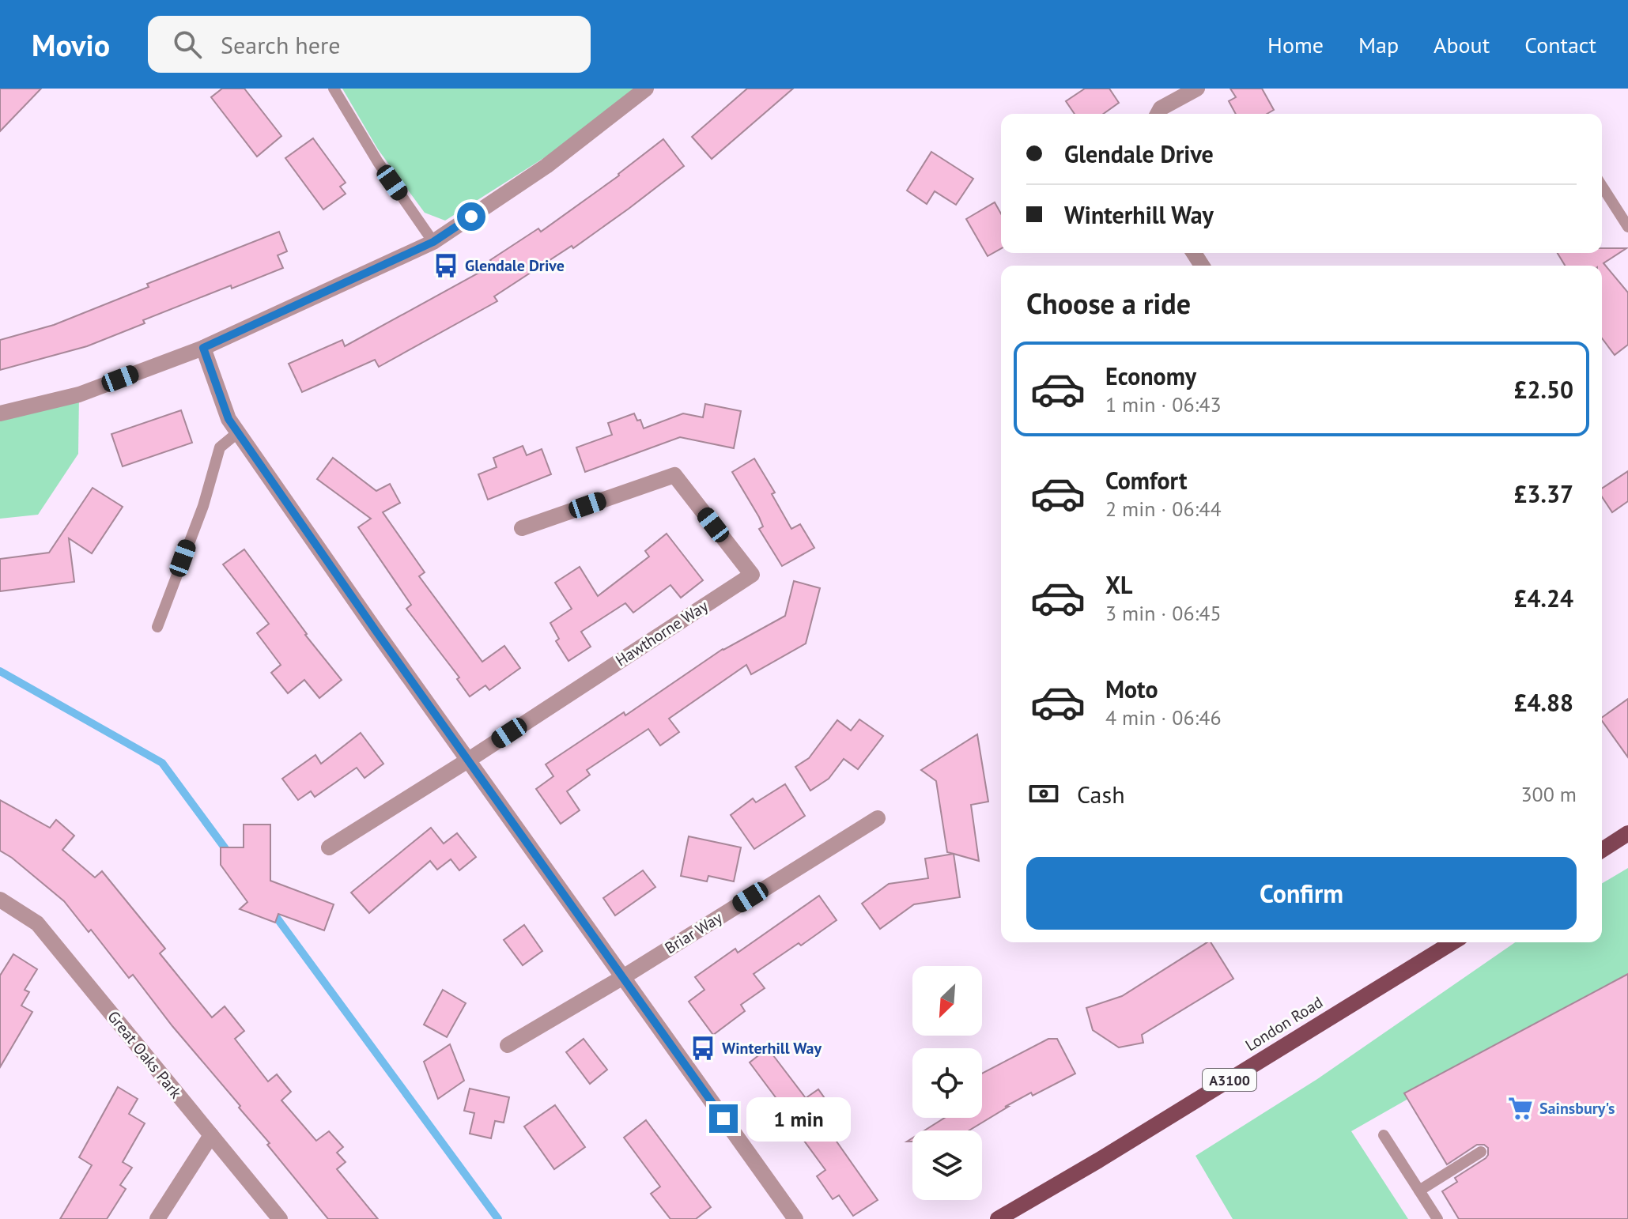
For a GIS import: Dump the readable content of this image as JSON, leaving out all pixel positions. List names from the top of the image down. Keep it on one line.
{"streets":{"main road":["London Road","A3100"],"street":["Hawthorne Way","Briar Way","Great Oaks Park"]},"places":{"bus stop":["Glendale Drive","Winterhill Way"],"supermarket":["Sainsbury's"]},"north":"bottom left","page":{"header":"Movio","search":"Search here","nav":["Home","Map","About","Contact"],"banner":["Glendale Drive","Winterhill Way"],"heading":"Choose a ride","list":[{"name":"Economy","note":"1 min · 06:43","value":"£2.50"},{"name":"Comfort","note":"2 min · 06:44","value":"£3.37"},{"name":"XL","note":"3 min · 06:45","value":"£4.24"},{"name":"Moto","note":"4 min · 06:46","value":"£4.88"}],"pay":["Cash","300 m"],"buttons":"Confirm","bubble":"1 min"}}
